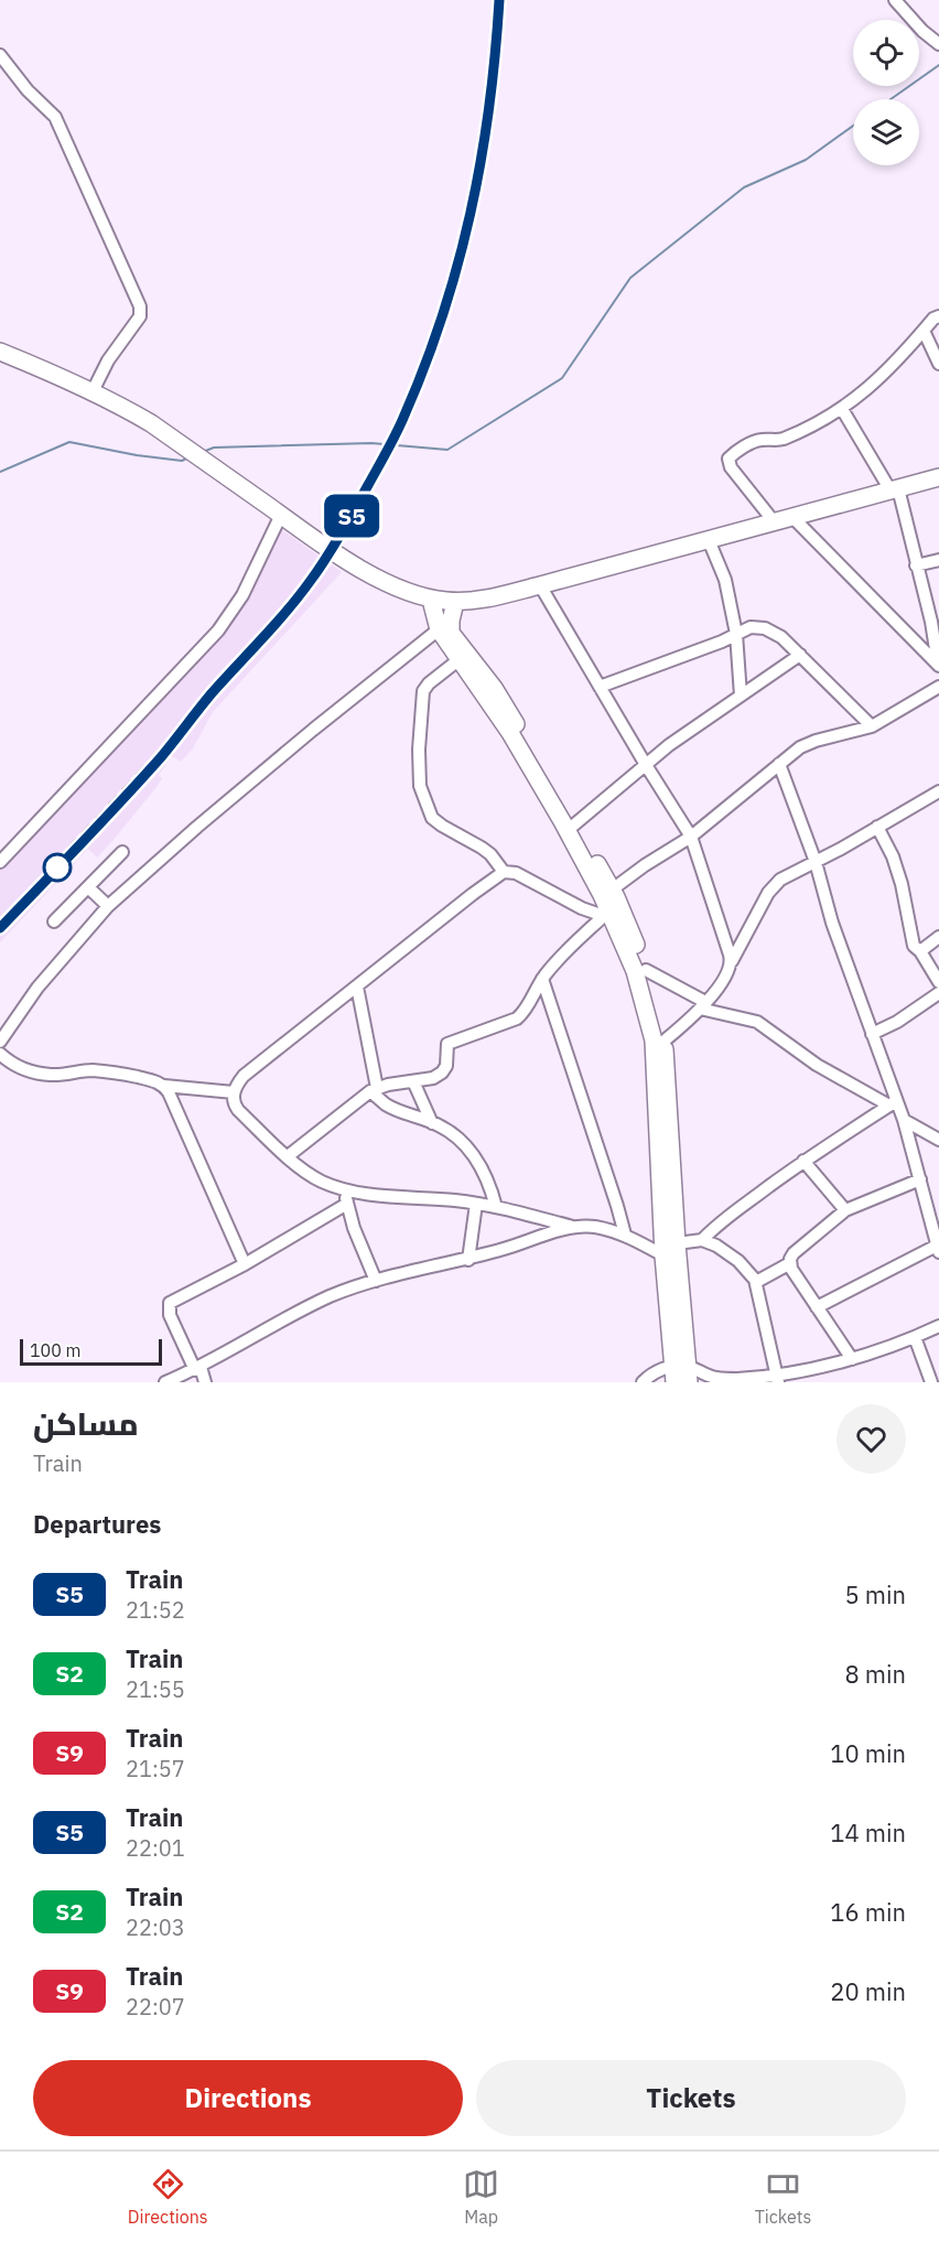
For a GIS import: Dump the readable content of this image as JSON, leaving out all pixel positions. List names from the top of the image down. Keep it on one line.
{"scale_bar":"100 m","page":{"on_map":"S5","scale":"100 m","heading":[["مساكن","Train"],"Departures"],"list":[{"mark":"S5","name":"Train","note":"21:52","value":"5 min"},{"mark":"S2","name":"Train","note":"21:55","value":"8 min"},{"mark":"S9","name":"Train","note":"21:57","value":"10 min"},{"mark":"S5","name":"Train","note":"22:01","value":"14 min"},{"mark":"S2","name":"Train","note":"22:03","value":"16 min"},{"mark":"S9","name":"Train","note":"22:07","value":"20 min"}],"buttons":["Directions","Tickets"],"tabs":["Directions","Map","Tickets"]}}
